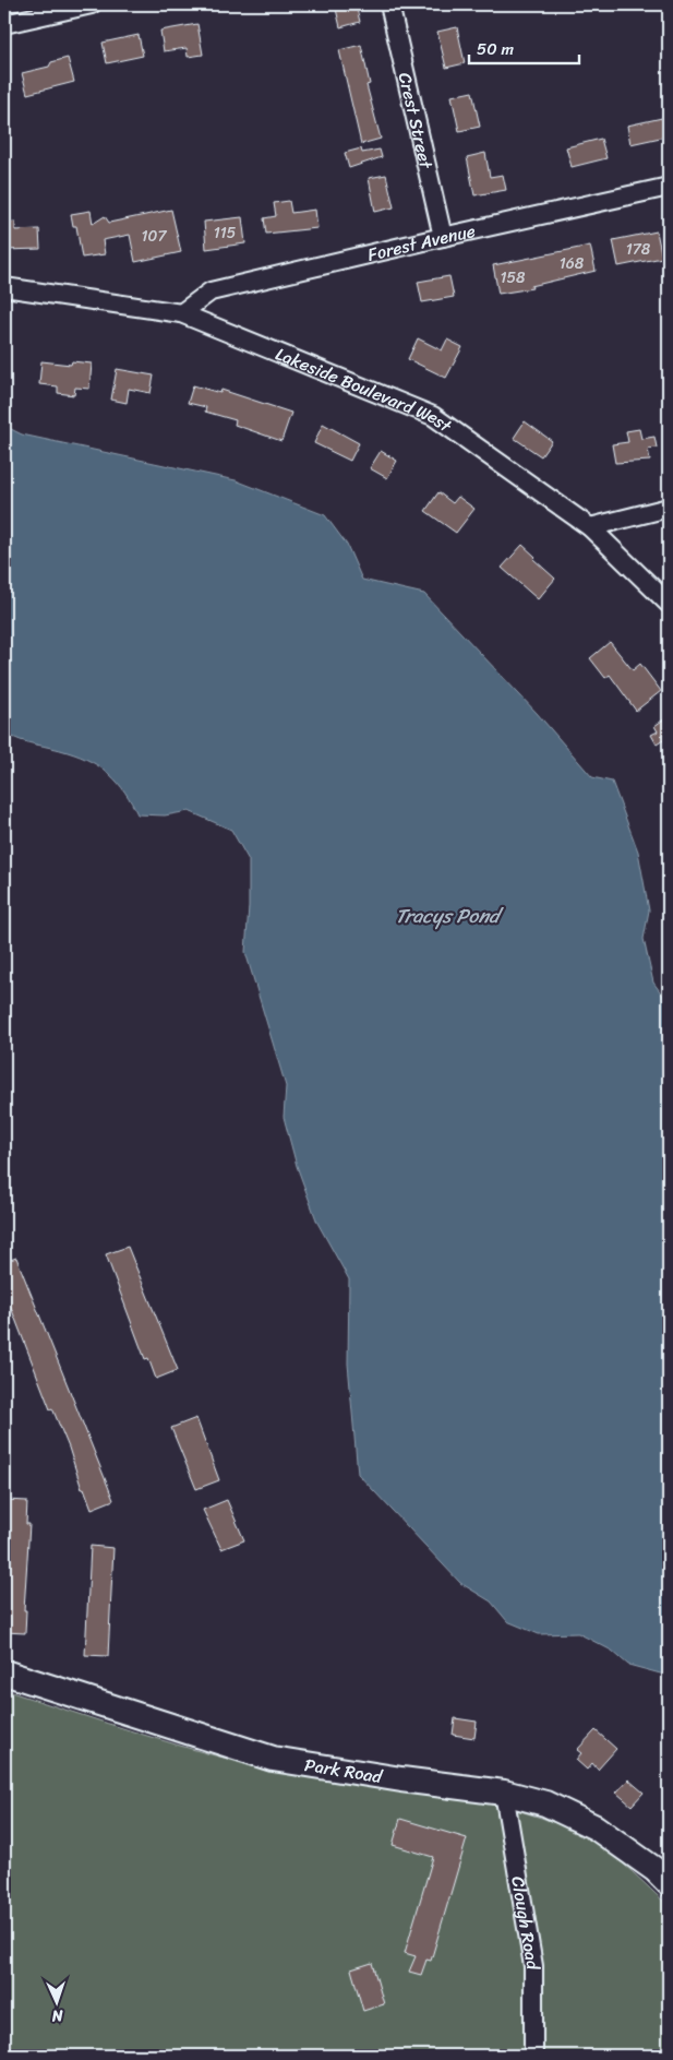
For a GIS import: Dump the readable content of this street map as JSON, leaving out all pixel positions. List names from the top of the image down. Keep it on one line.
{"streets":{"main road":["Park Road"],"street":["Crest Street","Forest Avenue","Lakeside Boulevard West","Clough Road"]},"crossings":[["Crest Street","Forest Avenue"],["Forest Avenue","Lakeside Boulevard West"],["Park Road","Clough Road"]],"water":["Tracys Pond"],"house_numbers":["115","107","178","168","158"],"scale_bar":"50 m","north":"bottom"}
